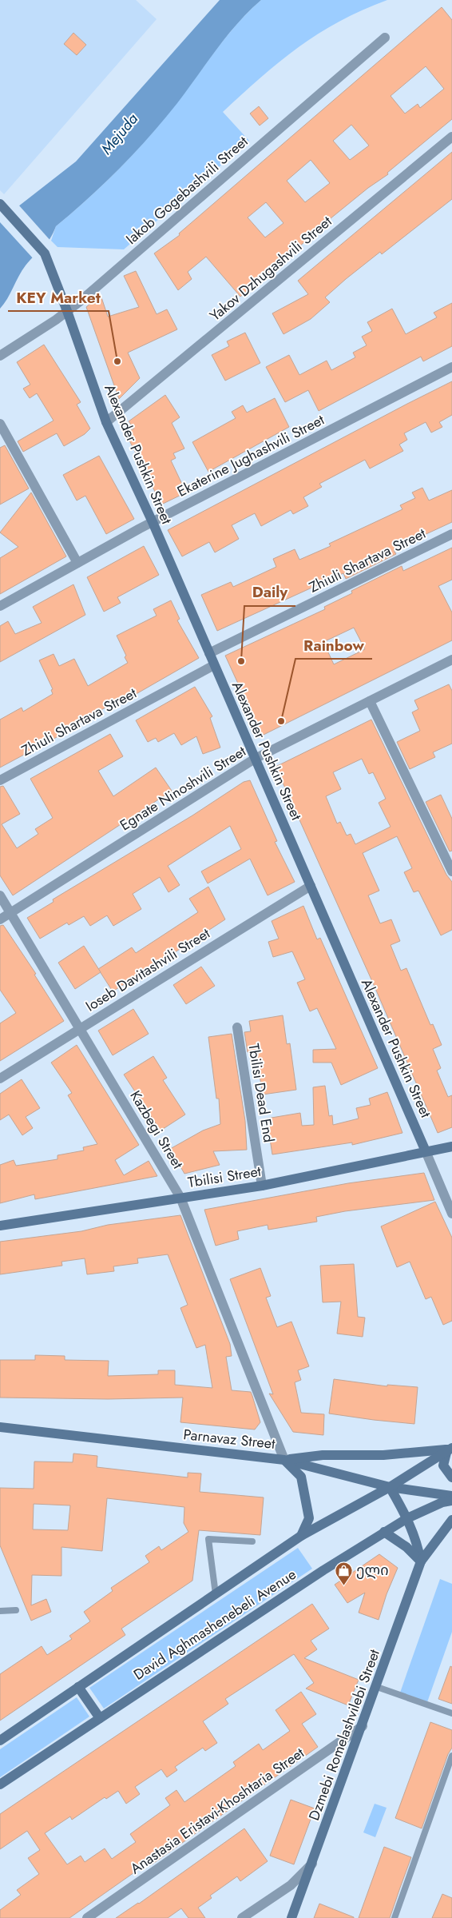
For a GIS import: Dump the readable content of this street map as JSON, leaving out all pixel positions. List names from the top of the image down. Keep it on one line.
{"streets":{"main road":["Alexander Pushkin Street","Tbilisi Street","Parnavaz Street","David Aghmashenebeli Avenue","Dzmebi Romelashvilebi Street"],"street":["Iakob Gogebashvili Street","Yakov Dzhugashvili Street","Ekaterine Jughashvili Street","Zhiuli Shartava Street","Egnate Ninoshvili Street","Ioseb Davitashvili Street","Tbilisi Dead End","Kazbegi Street","Anastasia Eristavi-Khoshtaria Street"]},"crossings":[["Iakob Gogebashvili Street","Alexander Pushkin Street"],["Yakov Dzhugashvili Street","Alexander Pushkin Street"],["Alexander Pushkin Street","Ekaterine Jughashvili Street"],["Alexander Pushkin Street","Zhiuli Shartava Street"],["Alexander Pushkin Street","Egnate Ninoshvili Street"],["Alexander Pushkin Street","Ioseb Davitashvili Street"],["Alexander Pushkin Street","Tbilisi Street"],["Egnate Ninoshvili Street","Kazbegi Street"],["Ioseb Davitashvili Street","Kazbegi Street"],["Tbilisi Dead End","Tbilisi Street"],["Kazbegi Street","Tbilisi Street"],["Kazbegi Street","Parnavaz Street"],["Parnavaz Street","David Aghmashenebeli Avenue"],["Parnavaz Street","Dzmebi Romelashvilebi Street"],["David Aghmashenebeli Avenue","Dzmebi Romelashvilebi Street"],["Dzmebi Romelashvilebi Street","Anastasia Eristavi-Khoshtaria Street"]],"water":["Mejuda"],"places":{"other":["KEY Market","Daily","Rainbow"],"shop":["ელი"]}}
